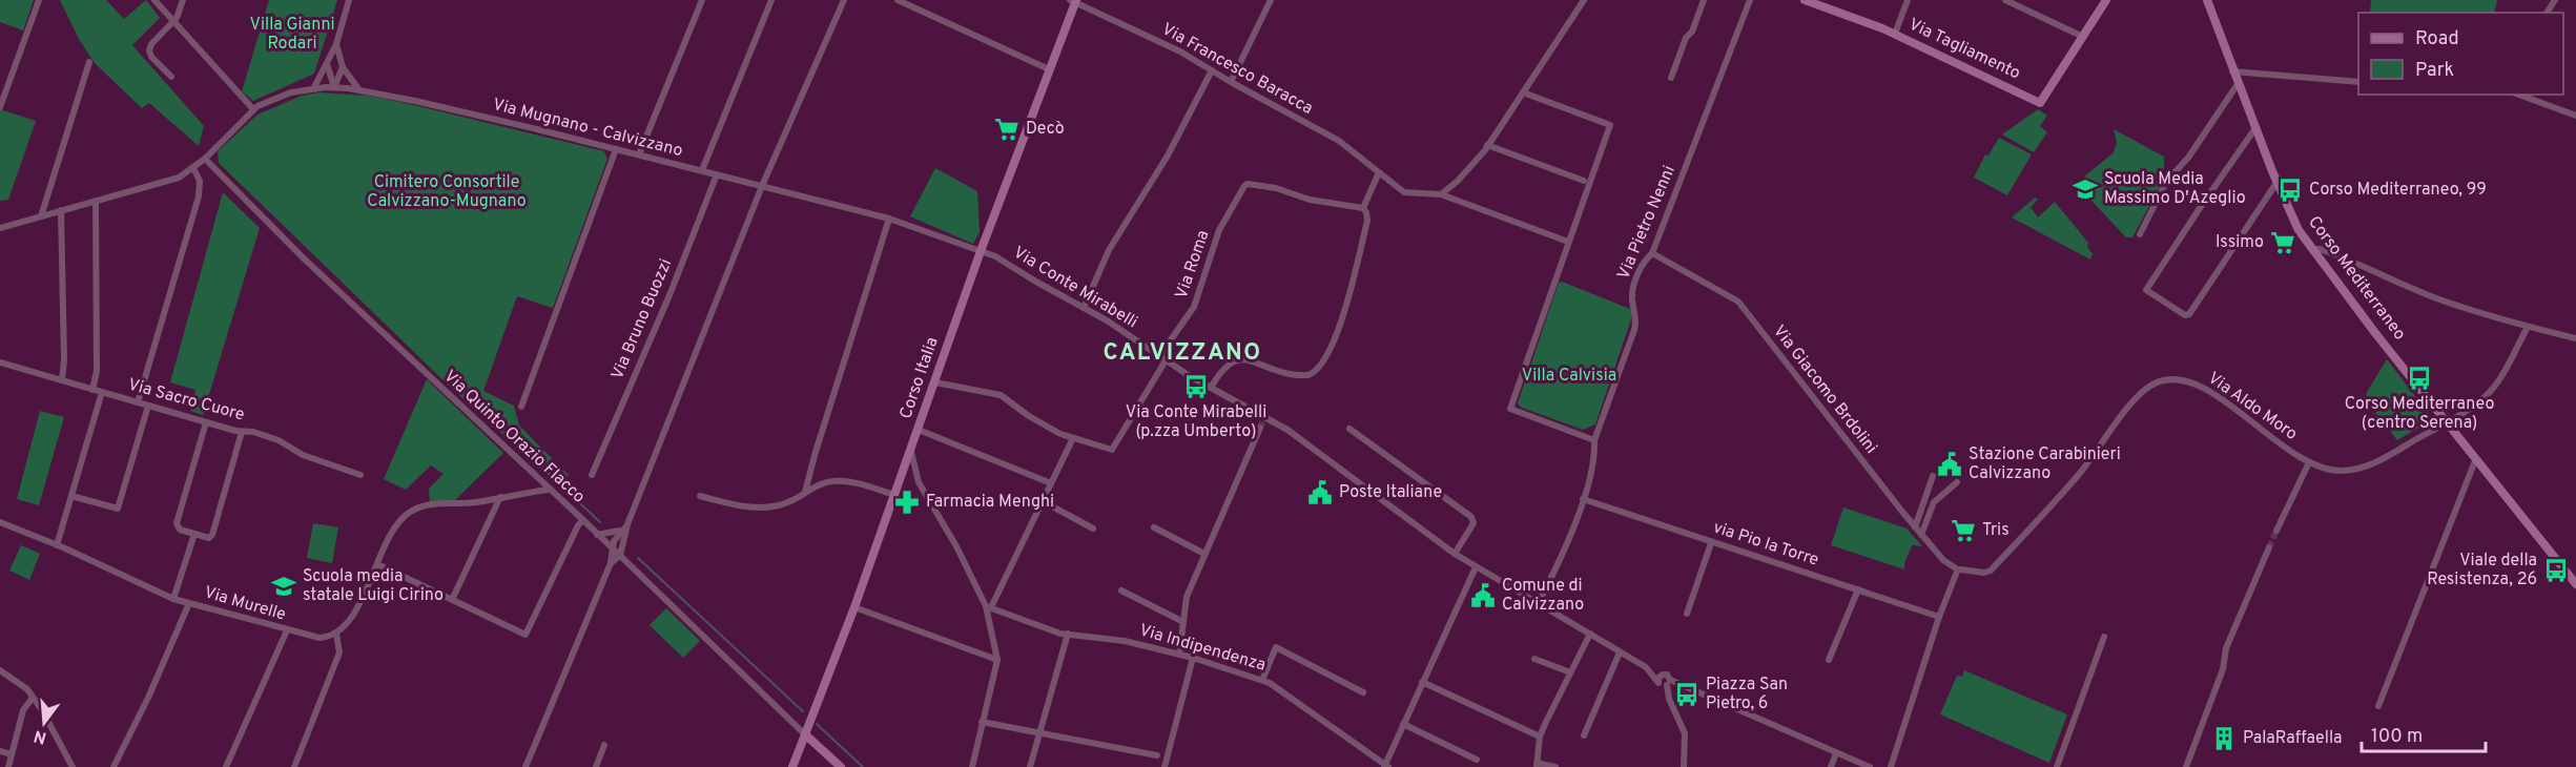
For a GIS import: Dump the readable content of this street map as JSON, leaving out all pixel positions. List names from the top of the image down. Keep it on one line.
{"streets":{"main road":["Via Tagliamento","Corso Mediterraneo","Corso Italia"],"street":["Via Francesco Baracca","Via Mugnano - Calvizzano","Via Pietro Nenni","Via Roma","Via Conte Mirabelli","Via Bruno Buozzi","Via Giacomo Brdolini","Via Sacro Cuore","Via Aldo Moro","Via Quinto Orazio Flacco","via Pio la Torre","Via Murelle","Via Indipendenza"]},"crossings":[["Via Francesco Baracca","Corso Italia"],["Via Mugnano - Calvizzano","Via Conte Mirabelli"],["Via Mugnano - Calvizzano","Via Bruno Buozzi"],["Via Mugnano - Calvizzano","Corso Italia"],["Via Mugnano - Calvizzano","Via Quinto Orazio Flacco"],["Via Pietro Nenni","Via Conte Mirabelli"],["Via Pietro Nenni","Via Giacomo Brdolini"],["Via Pietro Nenni","via Pio la Torre"],["Via Roma","Via Conte Mirabelli"],["Corso Mediterraneo","Via Aldo Moro"],["Via Conte Mirabelli","Corso Italia"],["Corso Italia","Via Quinto Orazio Flacco"],["Via Giacomo Brdolini","Via Aldo Moro"]],"districts":["CALVIZZANO"],"parks":["Villa Gianni Rodari","Cimitero Consortile Calvizzano-Mugnano","Villa Calvisia"],"places":{"supermarket":["Decò","Issimo","Tris"],"school or university":["Scuola Media Massimo D'Azeglio","Scuola media statale Luigi Cirino"],"bus stop":["Corso Mediterraneo, 99","Corso Mediterraneo (centro Serena)","Via Conte Mirabelli (p.zza Umberto)","Viale della Resistenza, 26","Piazza San Pietro, 6"],"public building":["Stazione Carabinieri Calvizzano","Poste Italiane","Comune di Calvizzano"],"pharmacy":["Farmacia Menghi"],"building":["PalaRaffaella"]},"legend":["Road","Park"],"scale_bar":"100 m","north":"bottom"}
